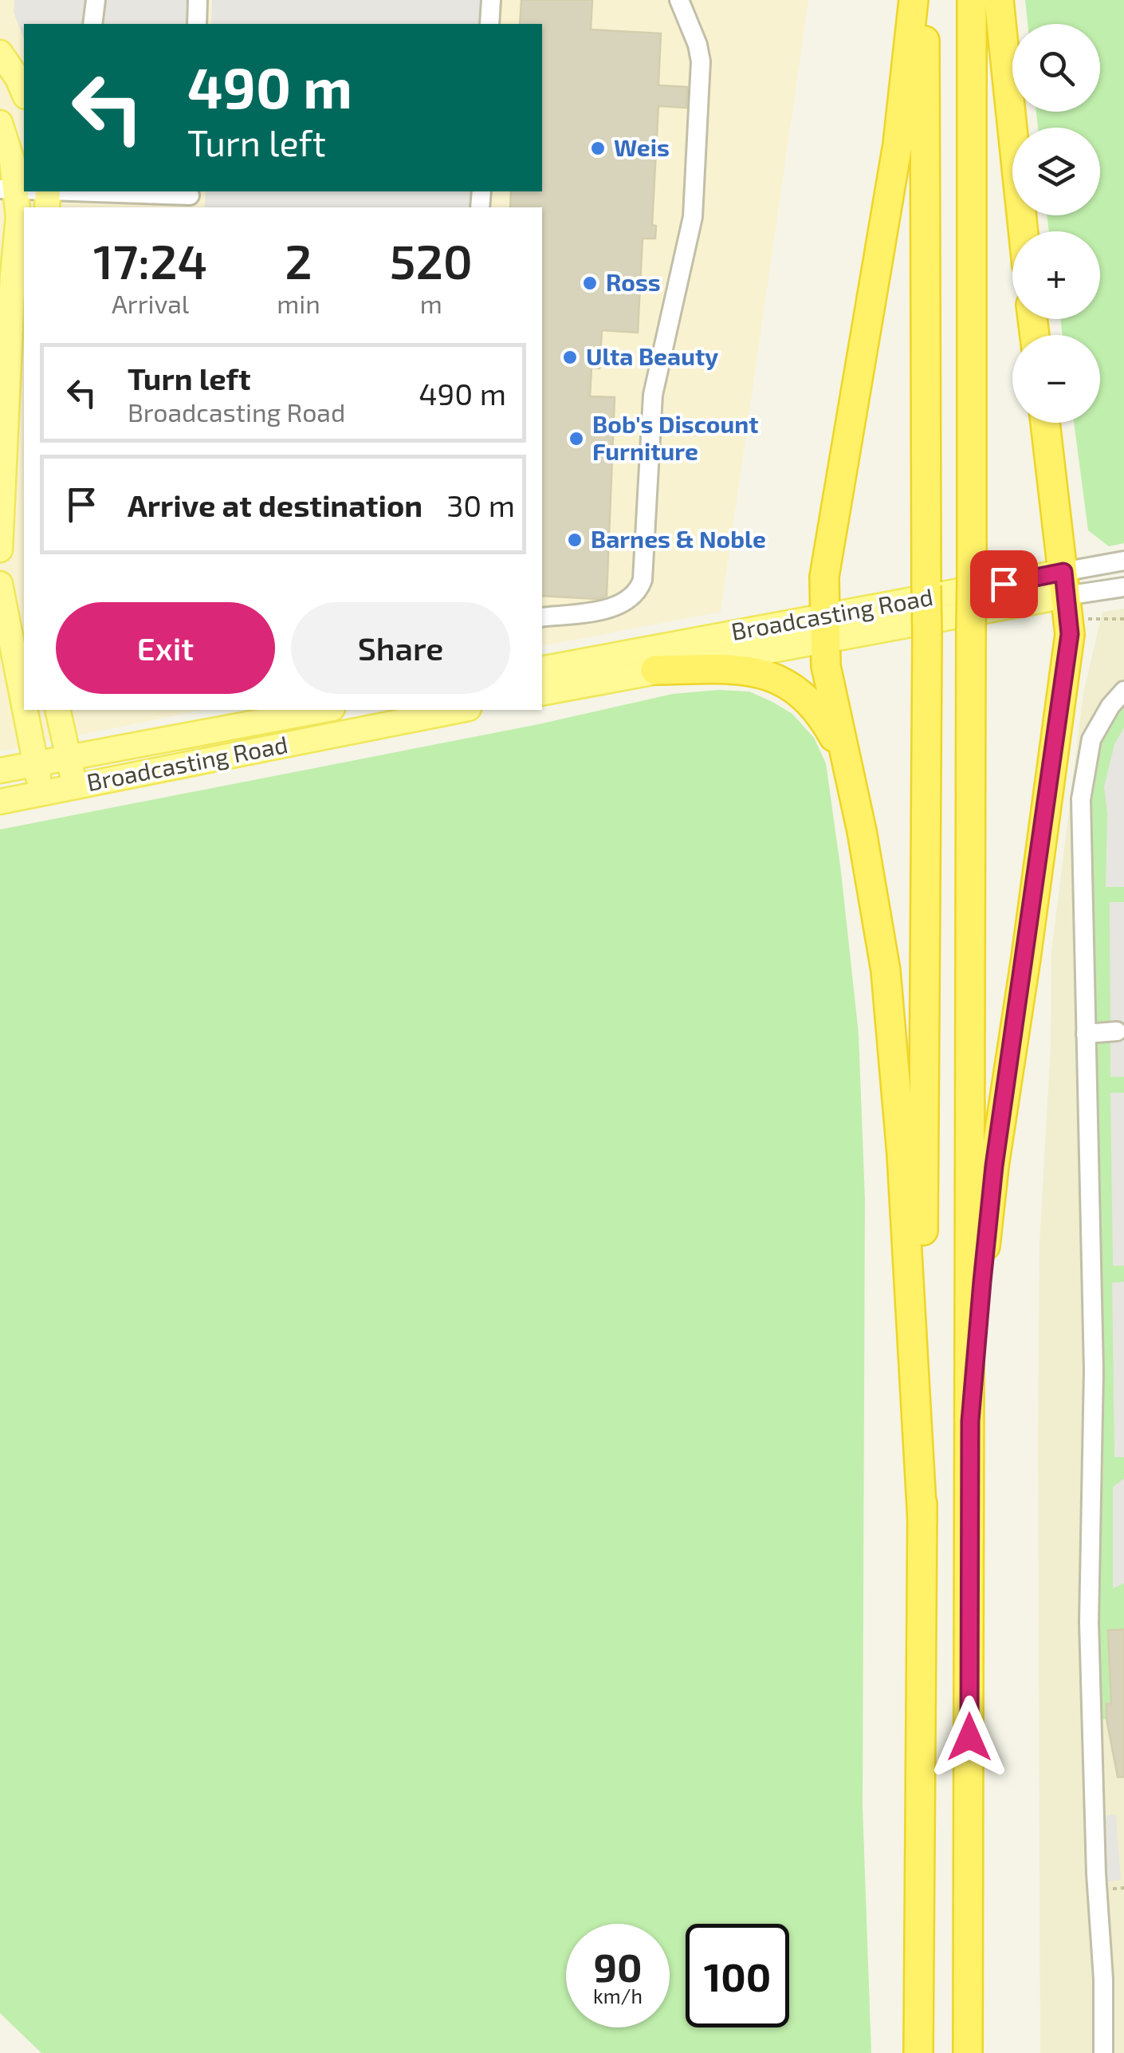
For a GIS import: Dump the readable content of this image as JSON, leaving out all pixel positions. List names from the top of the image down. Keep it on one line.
{"streets":{"main road":["Broadcasting Road"]},"places":["Weis","Ross","Ulta Beauty","Bob's Discount Furniture","Barnes & Noble"],"page":{"map_buttons":["+","−"],"turn":["490 m","Turn left"],"eta":["17:24","Arrival","2","min","520","m"],"list":[{"name":"Turn left","note":"Broadcasting Road","value":"490 m"},{"name":"Arrive at destination","value":"30 m"}],"buttons":["Exit","Share"],"speed":"90 km/h","limit":"100"}}
